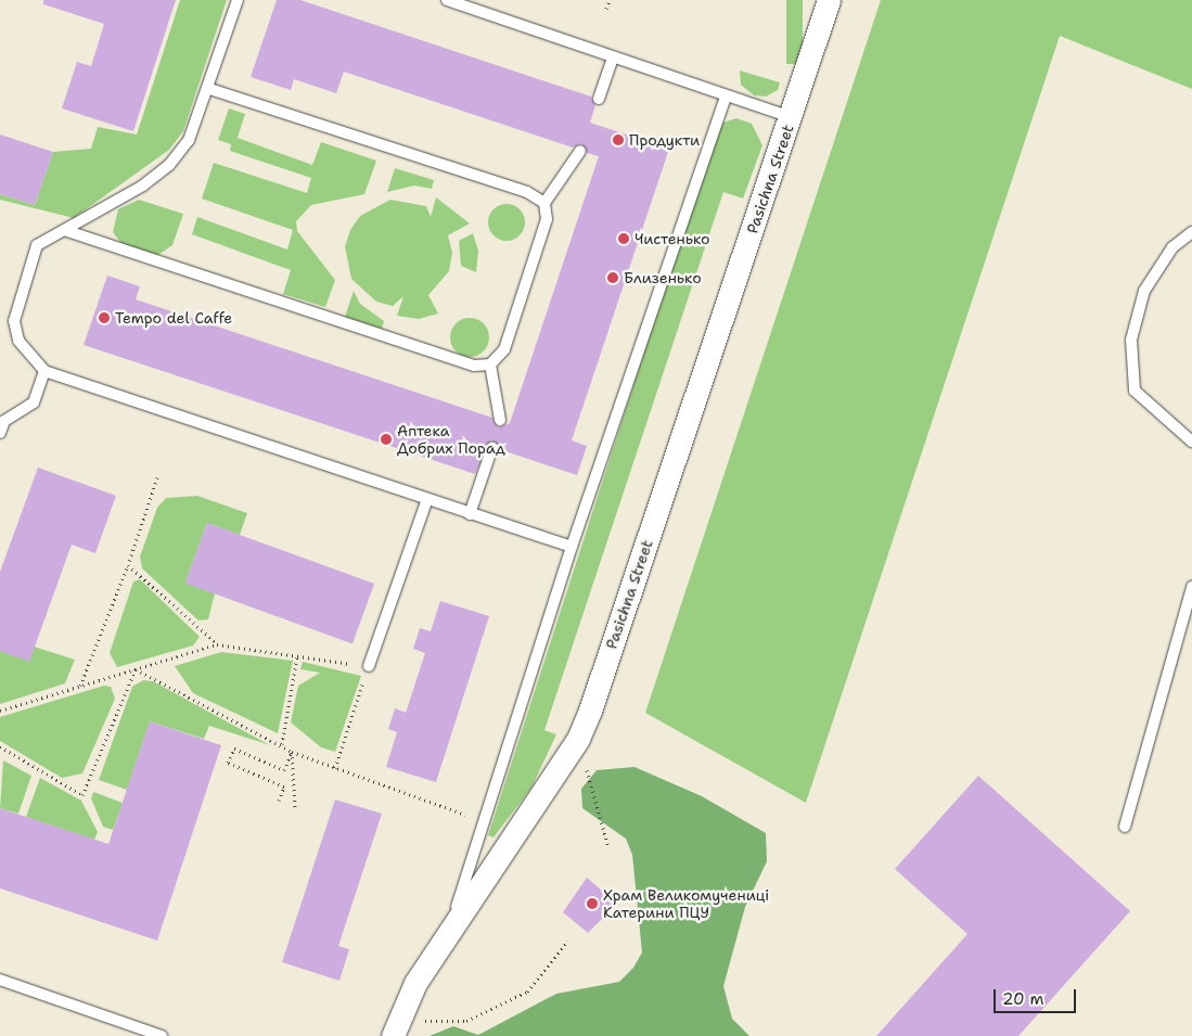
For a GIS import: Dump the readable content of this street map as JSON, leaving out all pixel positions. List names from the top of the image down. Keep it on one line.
{"streets":{"street":["Pasichna Street"]},"places":["Продукти","Чистенько","Близенько","Tempo del Caffe","Аптека Добрих Порад","Храм Великомучениці Катерини ПЦУ"],"scale_bar":"20 m"}
